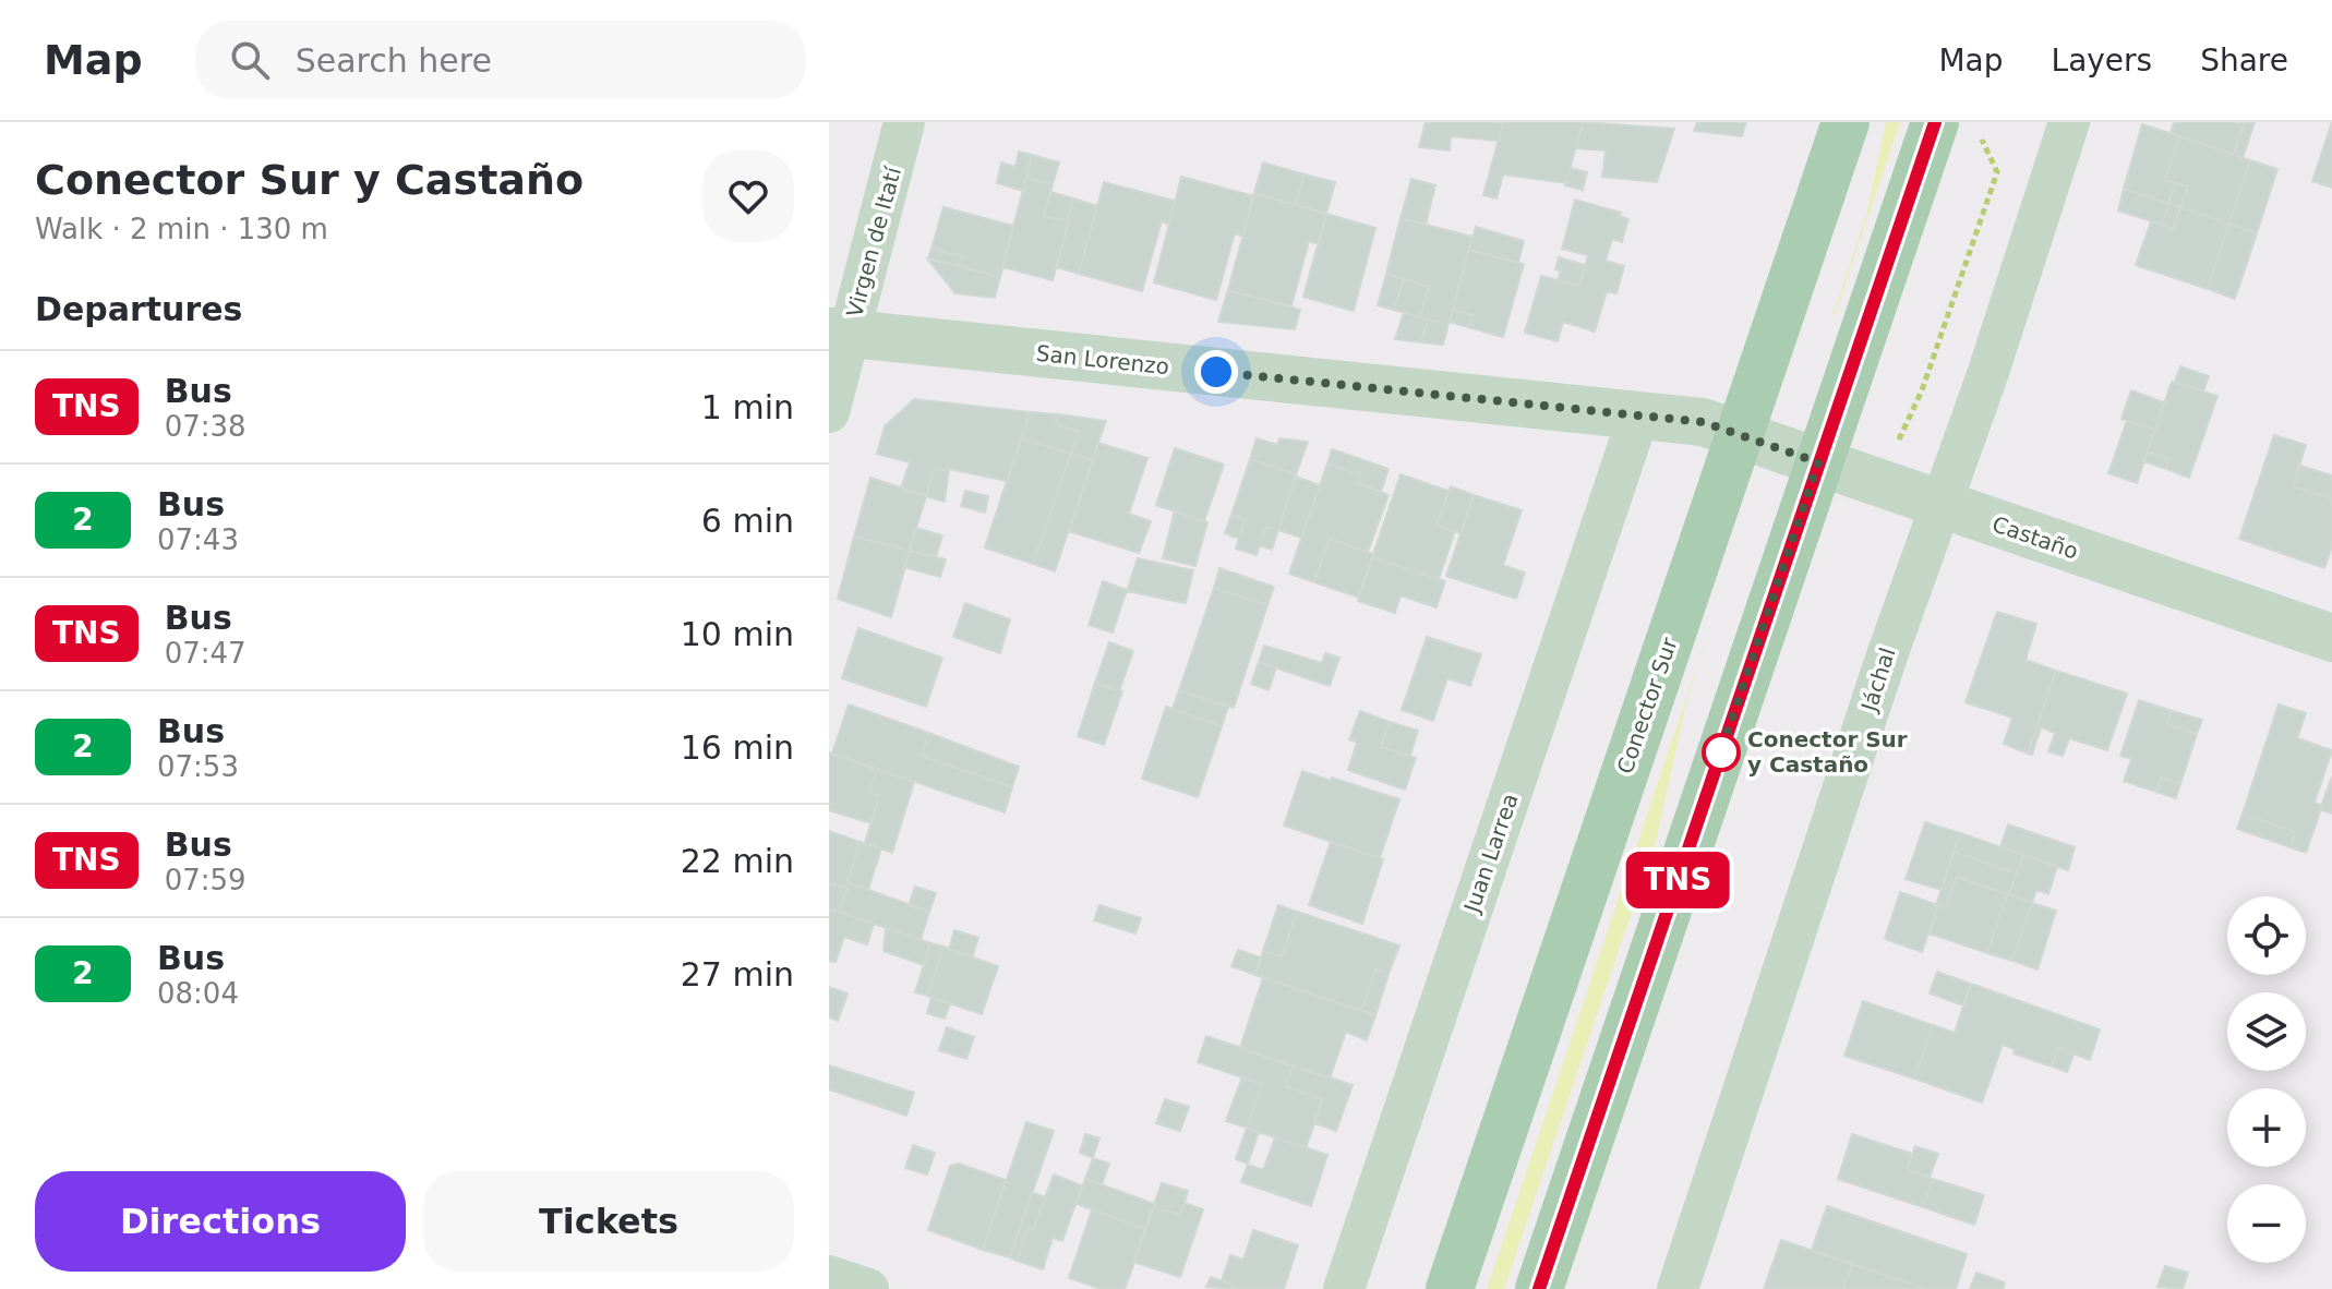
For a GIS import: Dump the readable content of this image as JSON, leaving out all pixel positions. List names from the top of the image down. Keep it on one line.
{"streets":{"main road":["Conector Sur"],"street":["Virgen de Itatí","San Lorenzo","Castaño","Jáchal","Juan Larrea"]},"crossings":[["Virgen de Itatí","San Lorenzo"],["San Lorenzo","Castaño"],["San Lorenzo","Conector Sur"],["San Lorenzo","Juan Larrea"],["Castaño","Jáchal"],["Castaño","Conector Sur"]],"places":["Conector Sur y Castaño"],"lines":["bus line TNS"],"page":{"header":"Map","search":"Search here","nav":["Map","Layers","Share"],"heading":[["Conector Sur y Castaño","Walk · 2 min · 130 m"],"Departures"],"on_map":"TNS","list":[{"mark":"TNS","name":"Bus","note":"07:38","value":"1 min"},{"mark":"2","name":"Bus","note":"07:43","value":"6 min"},{"mark":"TNS","name":"Bus","note":"07:47","value":"10 min"},{"mark":"2","name":"Bus","note":"07:53","value":"16 min"},{"mark":"TNS","name":"Bus","note":"07:59","value":"22 min"},{"mark":"2","name":"Bus","note":"08:04","value":"27 min"}],"map_buttons":["+","−"],"buttons":["Directions","Tickets"]}}
